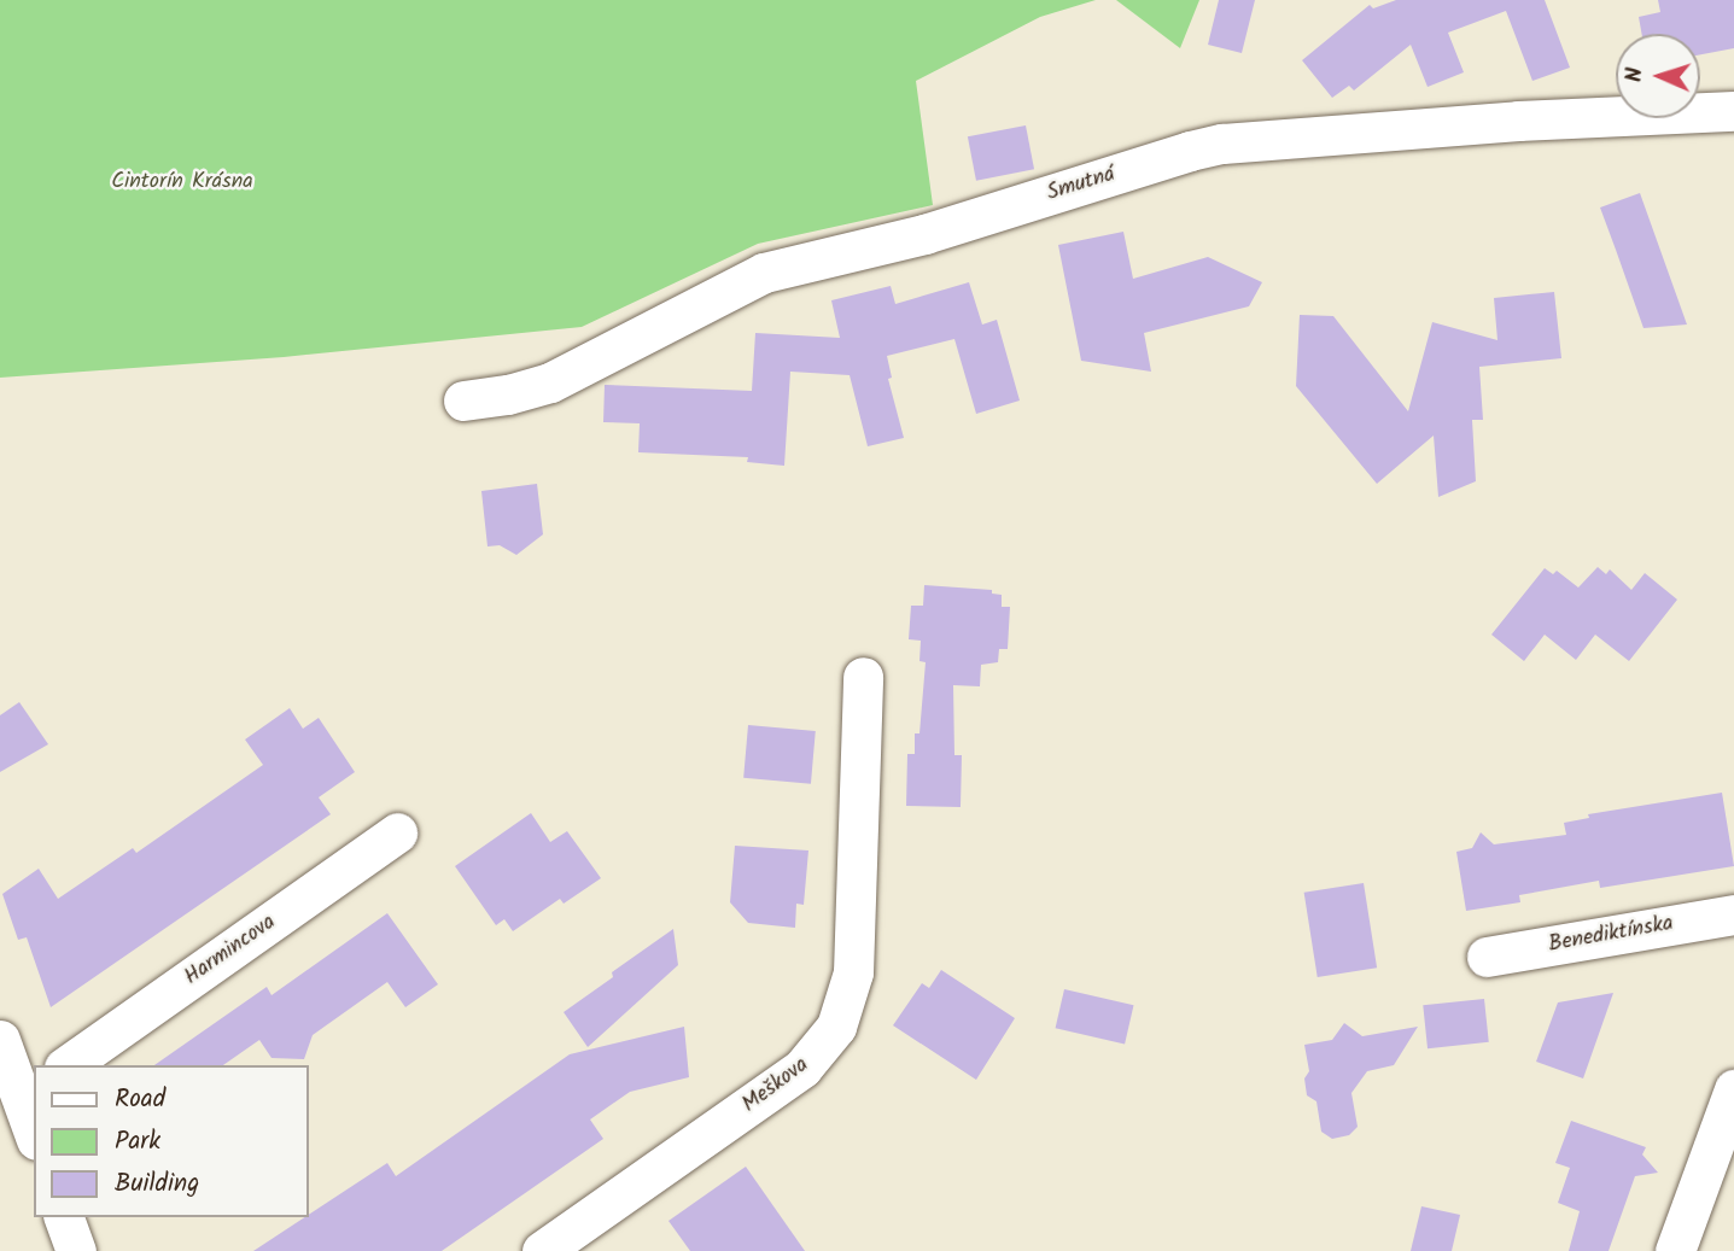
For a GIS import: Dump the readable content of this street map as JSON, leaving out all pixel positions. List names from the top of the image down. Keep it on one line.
{"streets":{"street":["Smutná","Benediktínska","Harmincova","Meškova"]},"parks":["Cintorín Krásna"],"legend":["Road","Park","Building"],"north":"left"}
